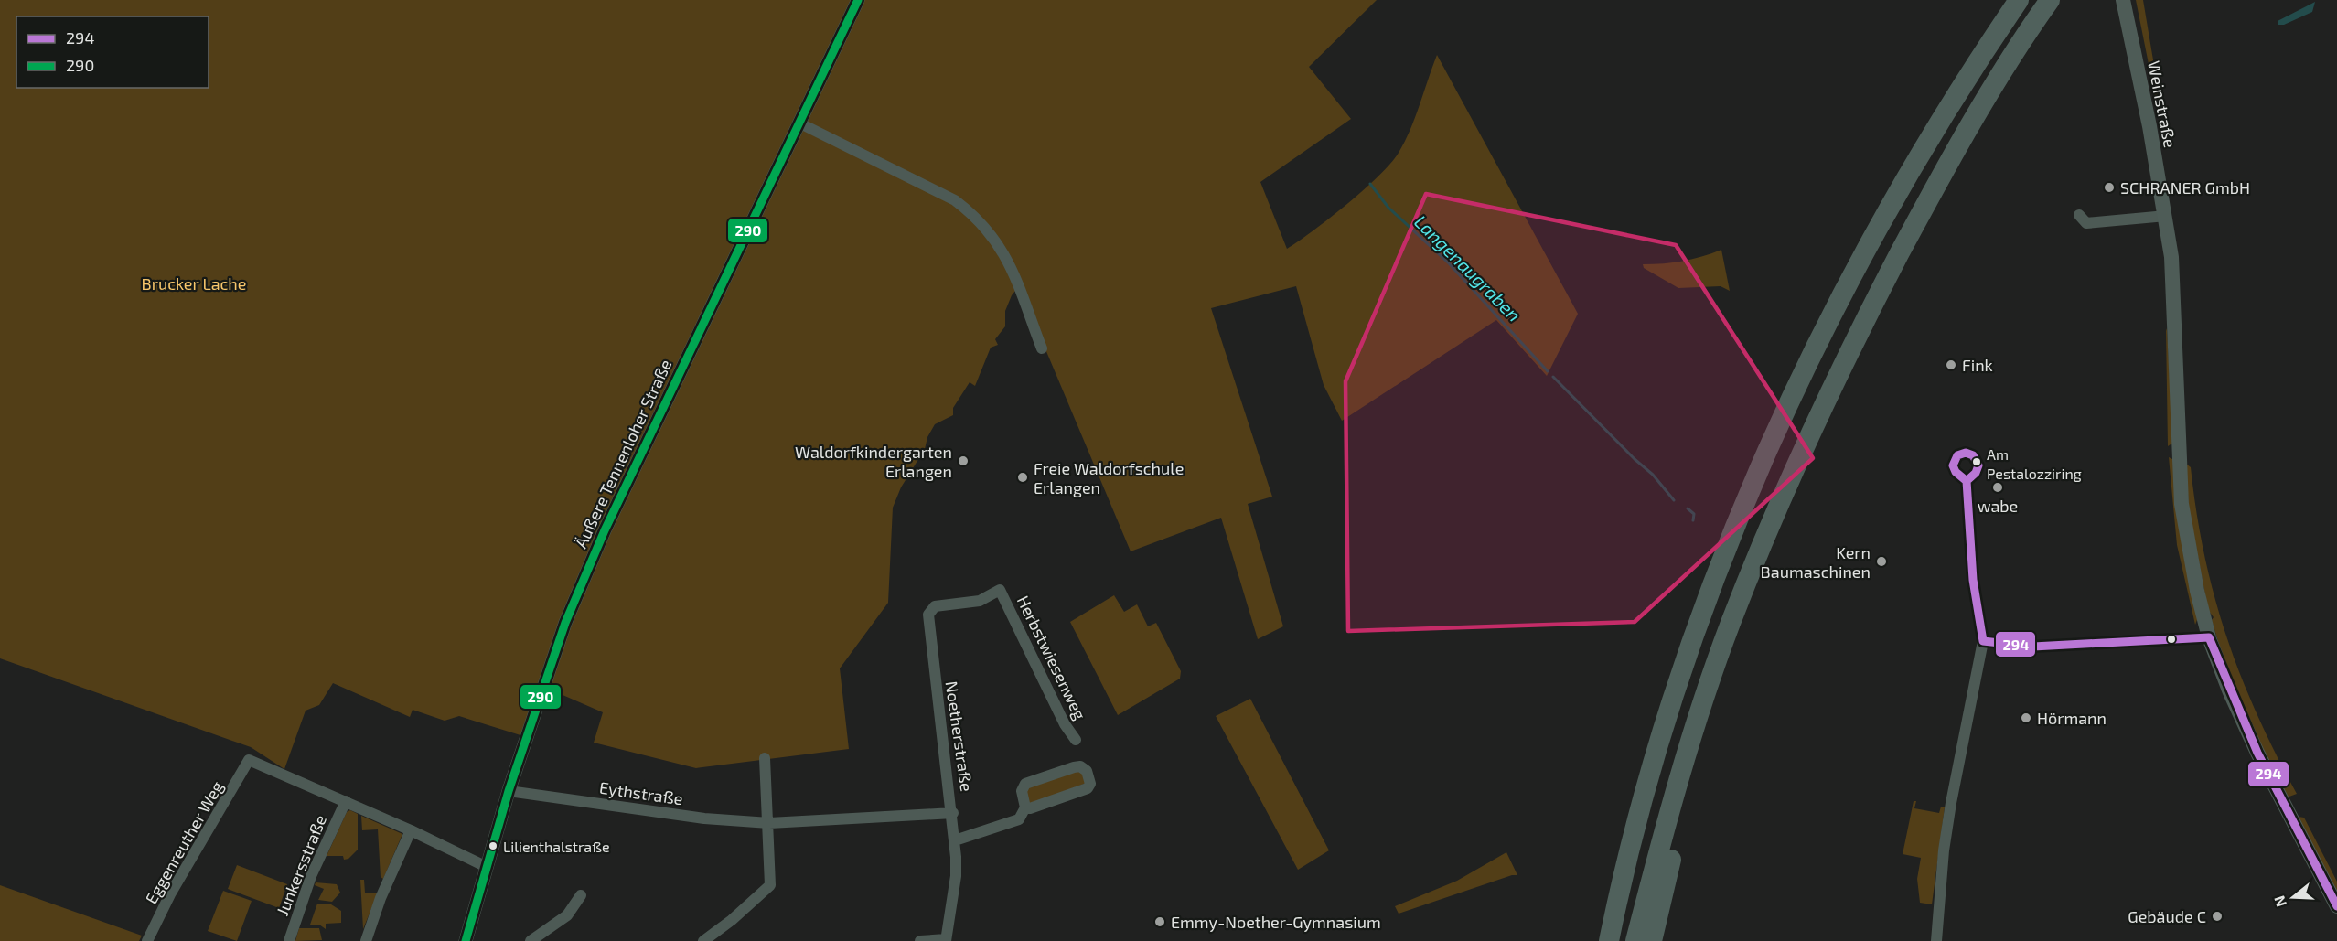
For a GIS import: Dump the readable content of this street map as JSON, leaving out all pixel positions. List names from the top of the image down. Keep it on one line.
{"streets":{"main road":["Weinstraße"],"street":["Äußere Tennenloher Straße","Herbstwiesenweg","Noetherstraße","Eythstraße","Eggenreuther Weg","Junkersstraße"]},"crossings":[["Äußere Tennenloher Straße","Eythstraße"],["Herbstwiesenweg","Noetherstraße"],["Noetherstraße","Eythstraße"],["Eggenreuther Weg","Junkersstraße"]],"water":["Langenaugraben"],"parks":["Brucker Lache"],"places":["SCHRANER GmbH","Fink","Waldorfkindergarten Erlangen","Am Pestalozziring","Freie Waldorfschule Erlangen","wabe","Kern Baumaschinen","Hörmann","Lilienthalstraße","Gebäude C","Emmy-Noether-Gymnasium"],"lines":["transit line 290","transit line 294"],"legend":["294","290"],"north":"left"}
